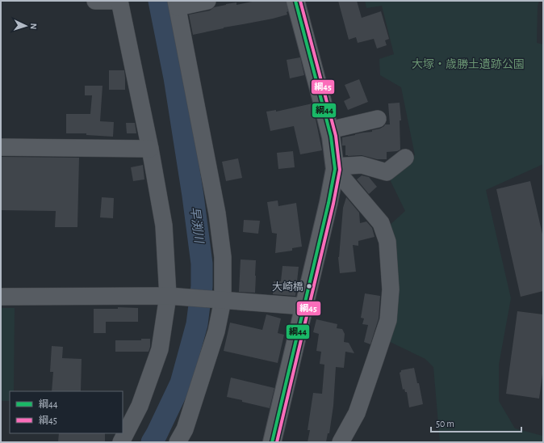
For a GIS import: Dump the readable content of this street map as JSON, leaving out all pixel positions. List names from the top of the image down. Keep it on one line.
{"water":["早渕川"],"parks":["大塚・歳勝土遺跡公園"],"places":["大崎橋"],"lines":["transit line 綱44","transit line 綱45"],"legend":["綱44","綱45"],"scale_bar":"50 m","north":"right"}
